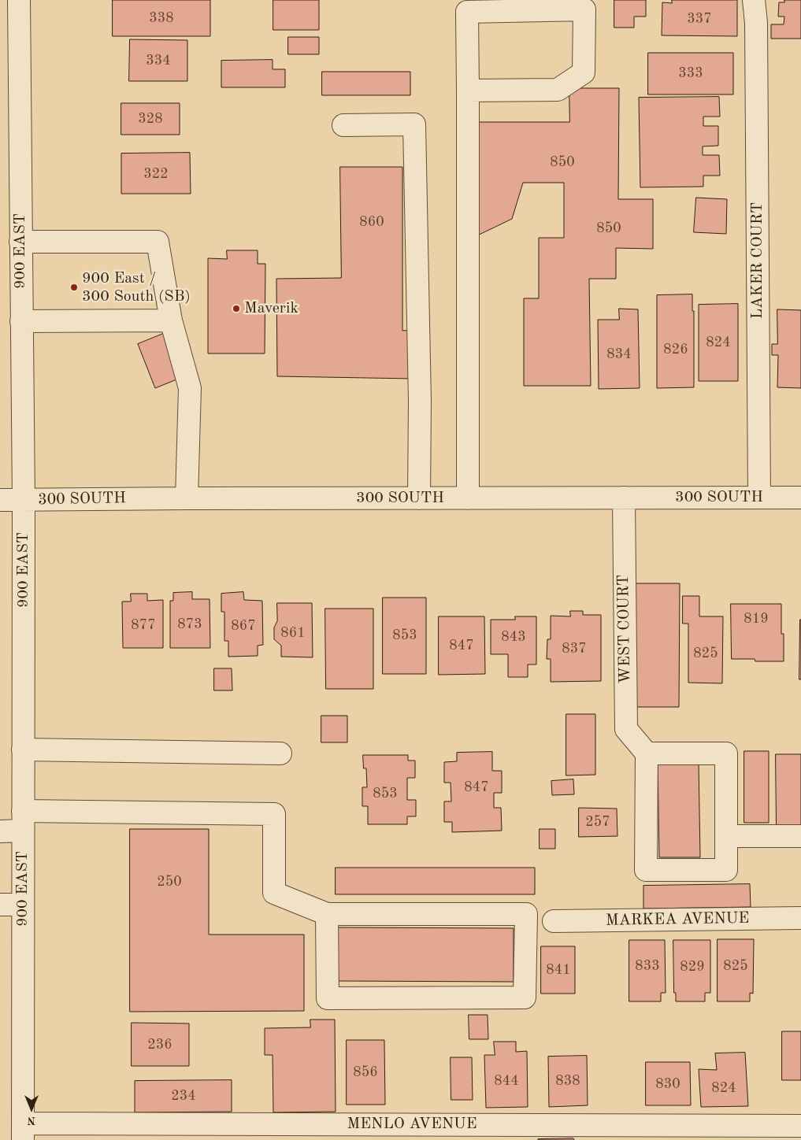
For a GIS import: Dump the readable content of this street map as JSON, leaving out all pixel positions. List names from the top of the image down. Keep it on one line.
{"streets":{"street":["900 EAST","LAKER COURT","300 SOUTH","WEST COURT","MARKEA AVENUE","MENLO AVENUE"]},"crossings":[["900 EAST","300 SOUTH"],["900 EAST","MENLO AVENUE"],["LAKER COURT","300 SOUTH"],["300 SOUTH","WEST COURT"]],"places":["900 East / 300 South (SB)","Maverik"],"house_numbers":["338","337","334","333","328","850","322","860","850","824","826","834","819","873","877","867","861","853","843","847","837","825","847","853","257","250","833","825","829","841","236","856","844","838","830","824","234"],"north":"bottom"}
